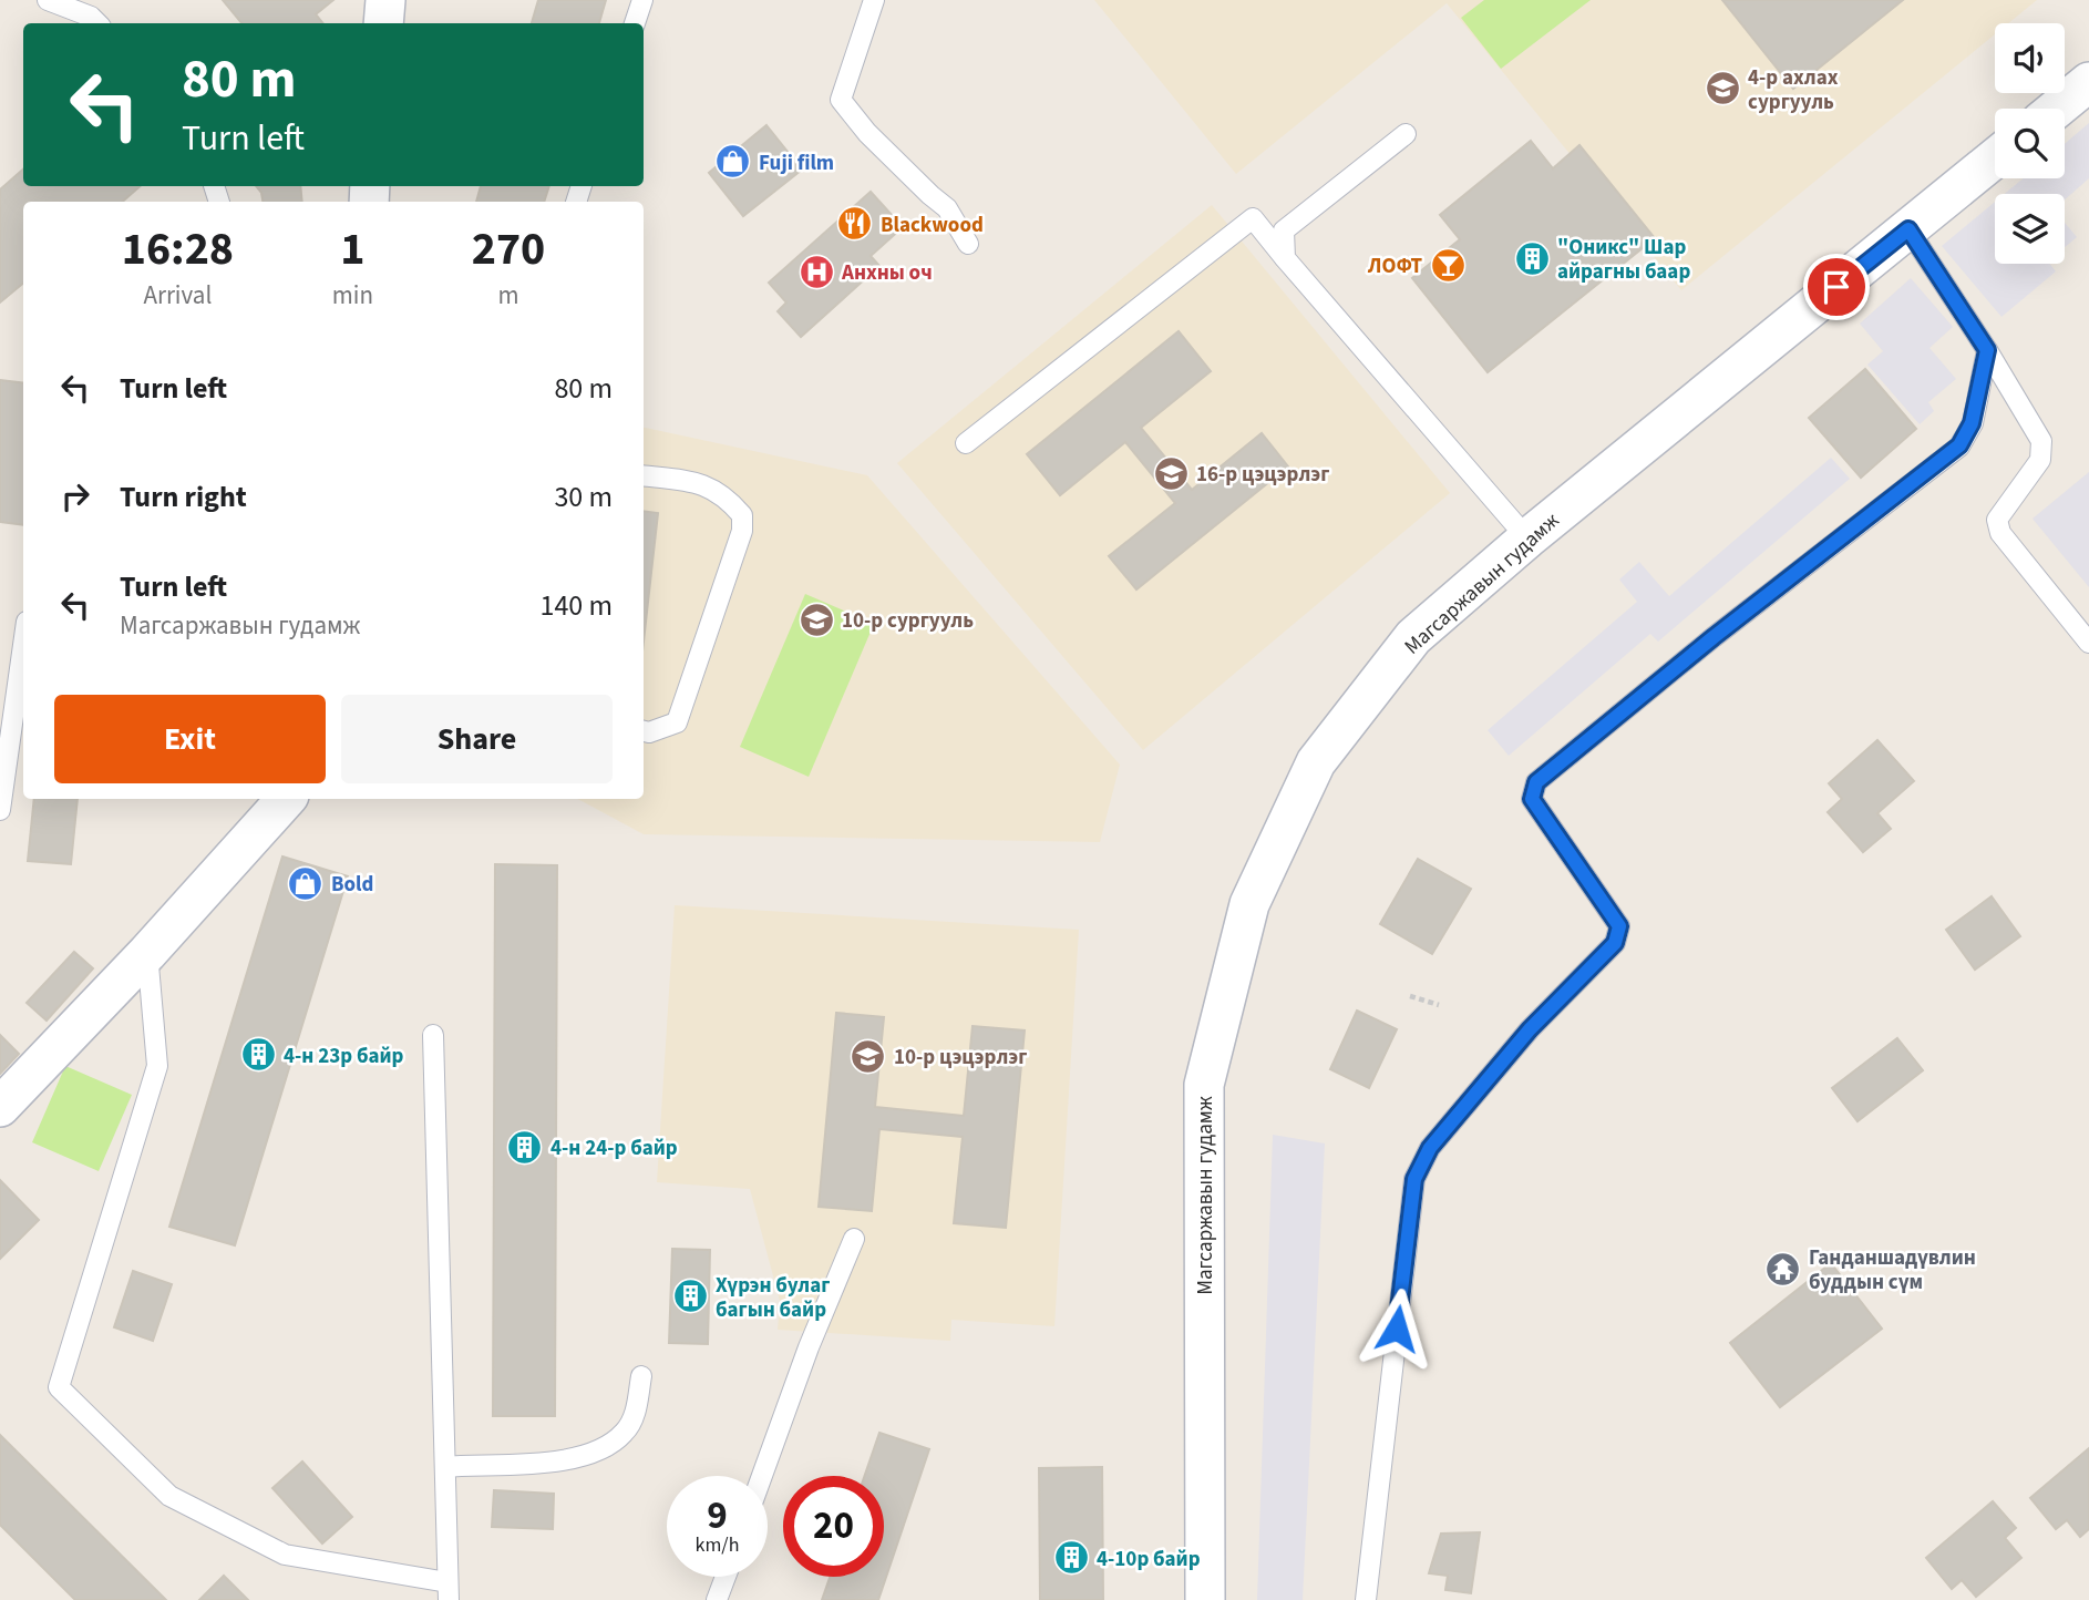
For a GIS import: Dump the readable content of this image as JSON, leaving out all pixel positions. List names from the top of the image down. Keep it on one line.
{"streets":{"street":["Магсаржавын гудамж"]},"places":{"school or university":["4-р ахлах сургууль","16-р цэцэрлэг","10-р сургууль","10-р цэцэрлэг"],"shop":["Fuji film","Bold"],"restaurant":["Blackwood"],"building":["\"Оникс\" Шар айрагны баар","4-н 23р байр","4-н 24-р байр","Хүрэн булаг багын байр","4-10р байр"],"bar":["ЛОФТ"],"hospital":["Анхны оч"],"temple":["Ганданшадүвлин буддын сүм"]},"page":{"turn":["80 m","Turn left"],"eta":["16:28","Arrival","1","min","270","m"],"list":[{"name":"Turn left","value":"80 m"},{"name":"Turn right","value":"30 m"},{"name":"Turn left","note":"Магсаржавын гудамж","value":"140 m"}],"buttons":["Exit","Share"],"speed":"9 km/h","limit":"20"}}
